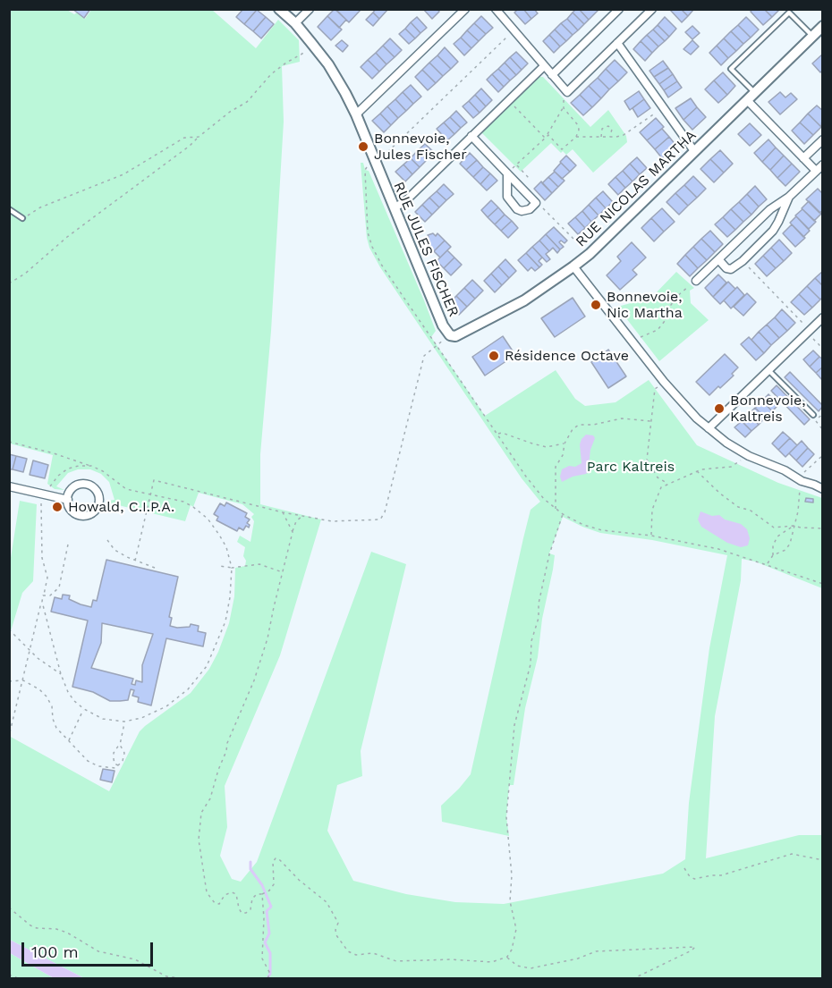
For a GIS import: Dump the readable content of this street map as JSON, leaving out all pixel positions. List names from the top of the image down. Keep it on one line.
{"streets":{"street":["RUE NICOLAS MARTHA","RUE JULES FISCHER"]},"crossings":[["RUE NICOLAS MARTHA","RUE JULES FISCHER"]],"parks":["Parc Kaltreis"],"places":["Bonnevoie, Jules Fischer","Bonnevoie, Nic Martha","Résidence Octave","Bonnevoie, Kaltreis","Howald, C.I.P.A."],"scale_bar":"100 m"}
